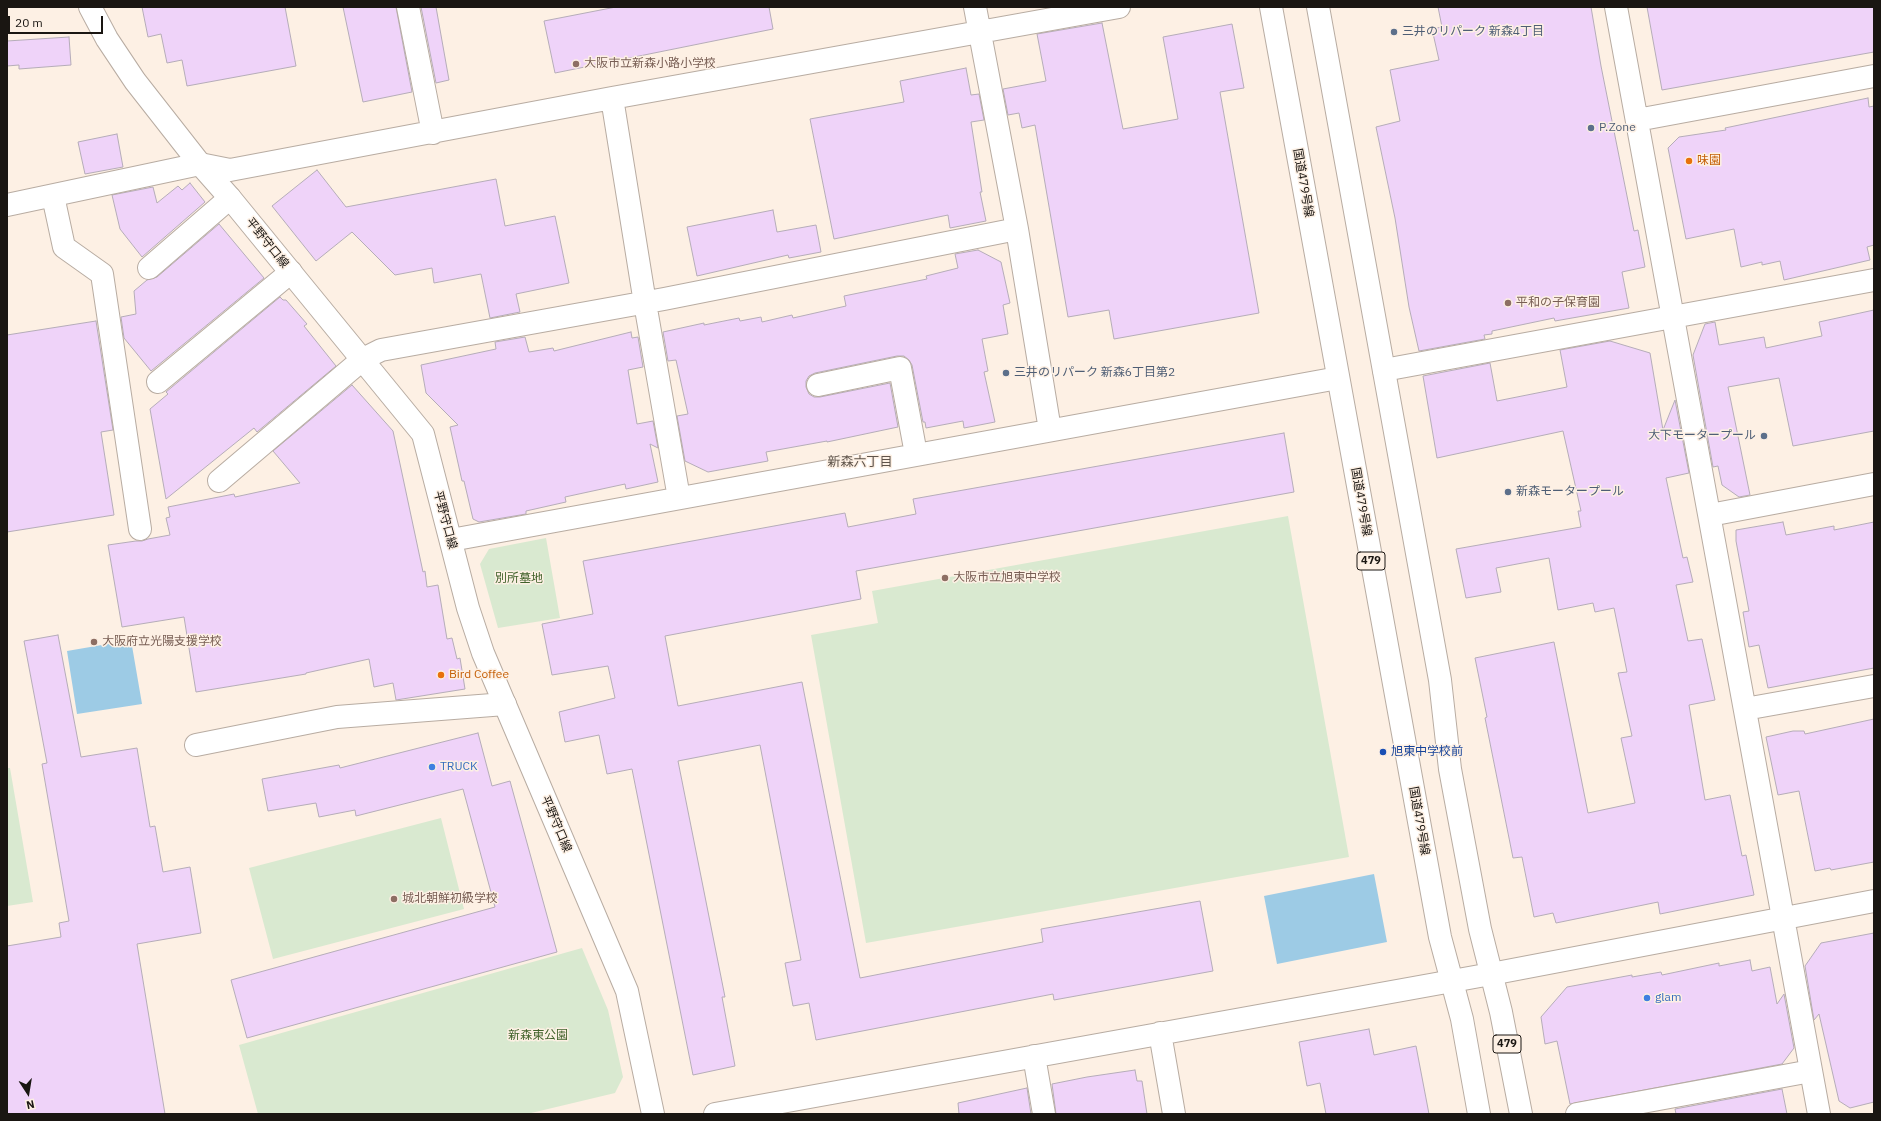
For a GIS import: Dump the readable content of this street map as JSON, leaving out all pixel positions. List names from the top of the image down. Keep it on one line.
{"streets":{"main road":["国道479号線","平野守口線","479"]},"districts":["新森六丁目"],"parks":["別所墓地","新森東公園"],"places":["三井のリパーク 新森4丁目","大阪市立新森小路小学校","P.Zone","味園","平和の子保育園","三井のリパーク 新森6丁目第2","大下モータープール","新森モータープール","大阪市立旭東中学校","大阪府立光陽支援学校","Bird Coffee","旭東中学校前","TRUCK","城北朝鮮初級学校","glam"],"scale_bar":"20 m","north":"bottom"}
